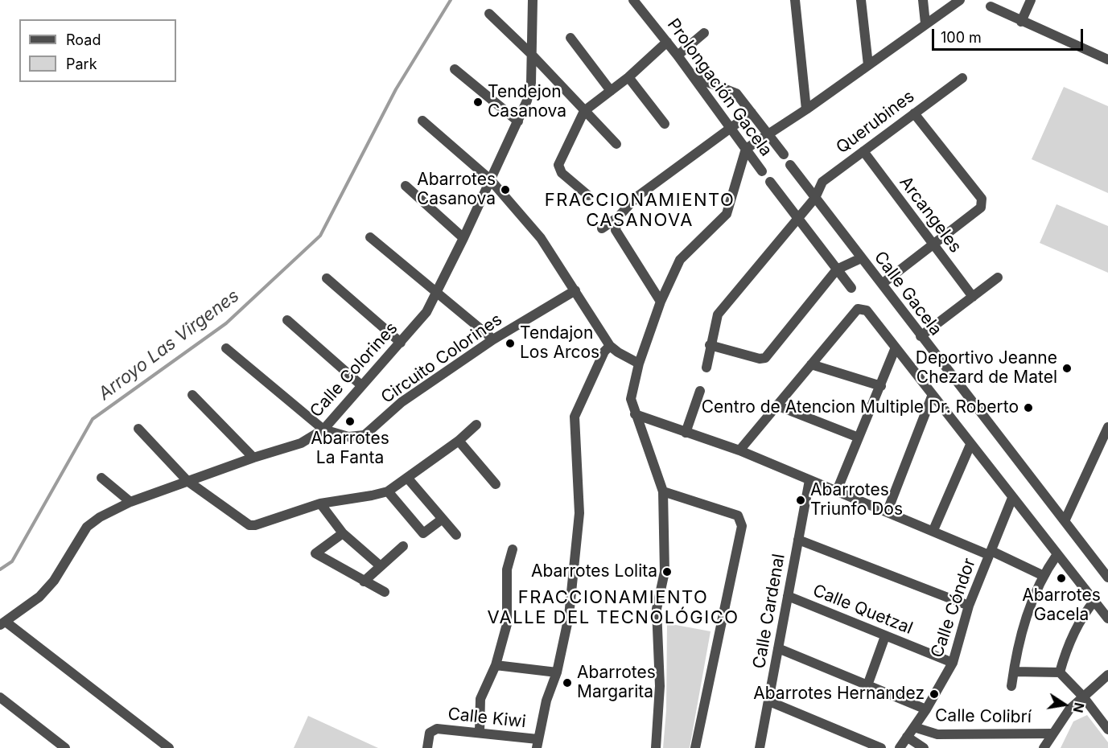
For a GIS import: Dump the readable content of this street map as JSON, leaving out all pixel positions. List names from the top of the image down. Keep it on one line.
{"streets":{"street":["Prolongación Gacela","Querubines","Arcangeles","Calle Gacela","Circuito Colorines","Calle Colorines","Calle Cóndor","Calle Quetzal","Calle Cardenal","Calle Colibrí","Calle Kiwi"]},"crossings":[["Querubines","Arcangeles"],["Querubines","Calle Gacela"],["Circuito Colorines","Calle Colorines"],["Calle Cóndor","Calle Quetzal"],["Calle Cóndor","Calle Colibrí"],["Calle Quetzal","Calle Cardenal"]],"districts":["FRACCIONAMIENTO CASANOVA","FRACCIONAMIENTO VALLE DEL TECNOLÓGICO"],"water":["Arroyo Las Virgenes"],"places":["Tendejon Casanova","Abarrotes Casanova","Tendajon Los Arcos","Deportivo Jeanne Chezard de Matel","Centro de Atencion Multiple Dr. Roberto","Abarrotes La Fanta","Abarrotes Triunfo Dos","Abarrotes Lolita","Abarrotes Gacela","Abarrotes Margarita","Abarrotes Hernandez"],"legend":["Road","Park"],"scale_bar":"100 m","north":"right"}
